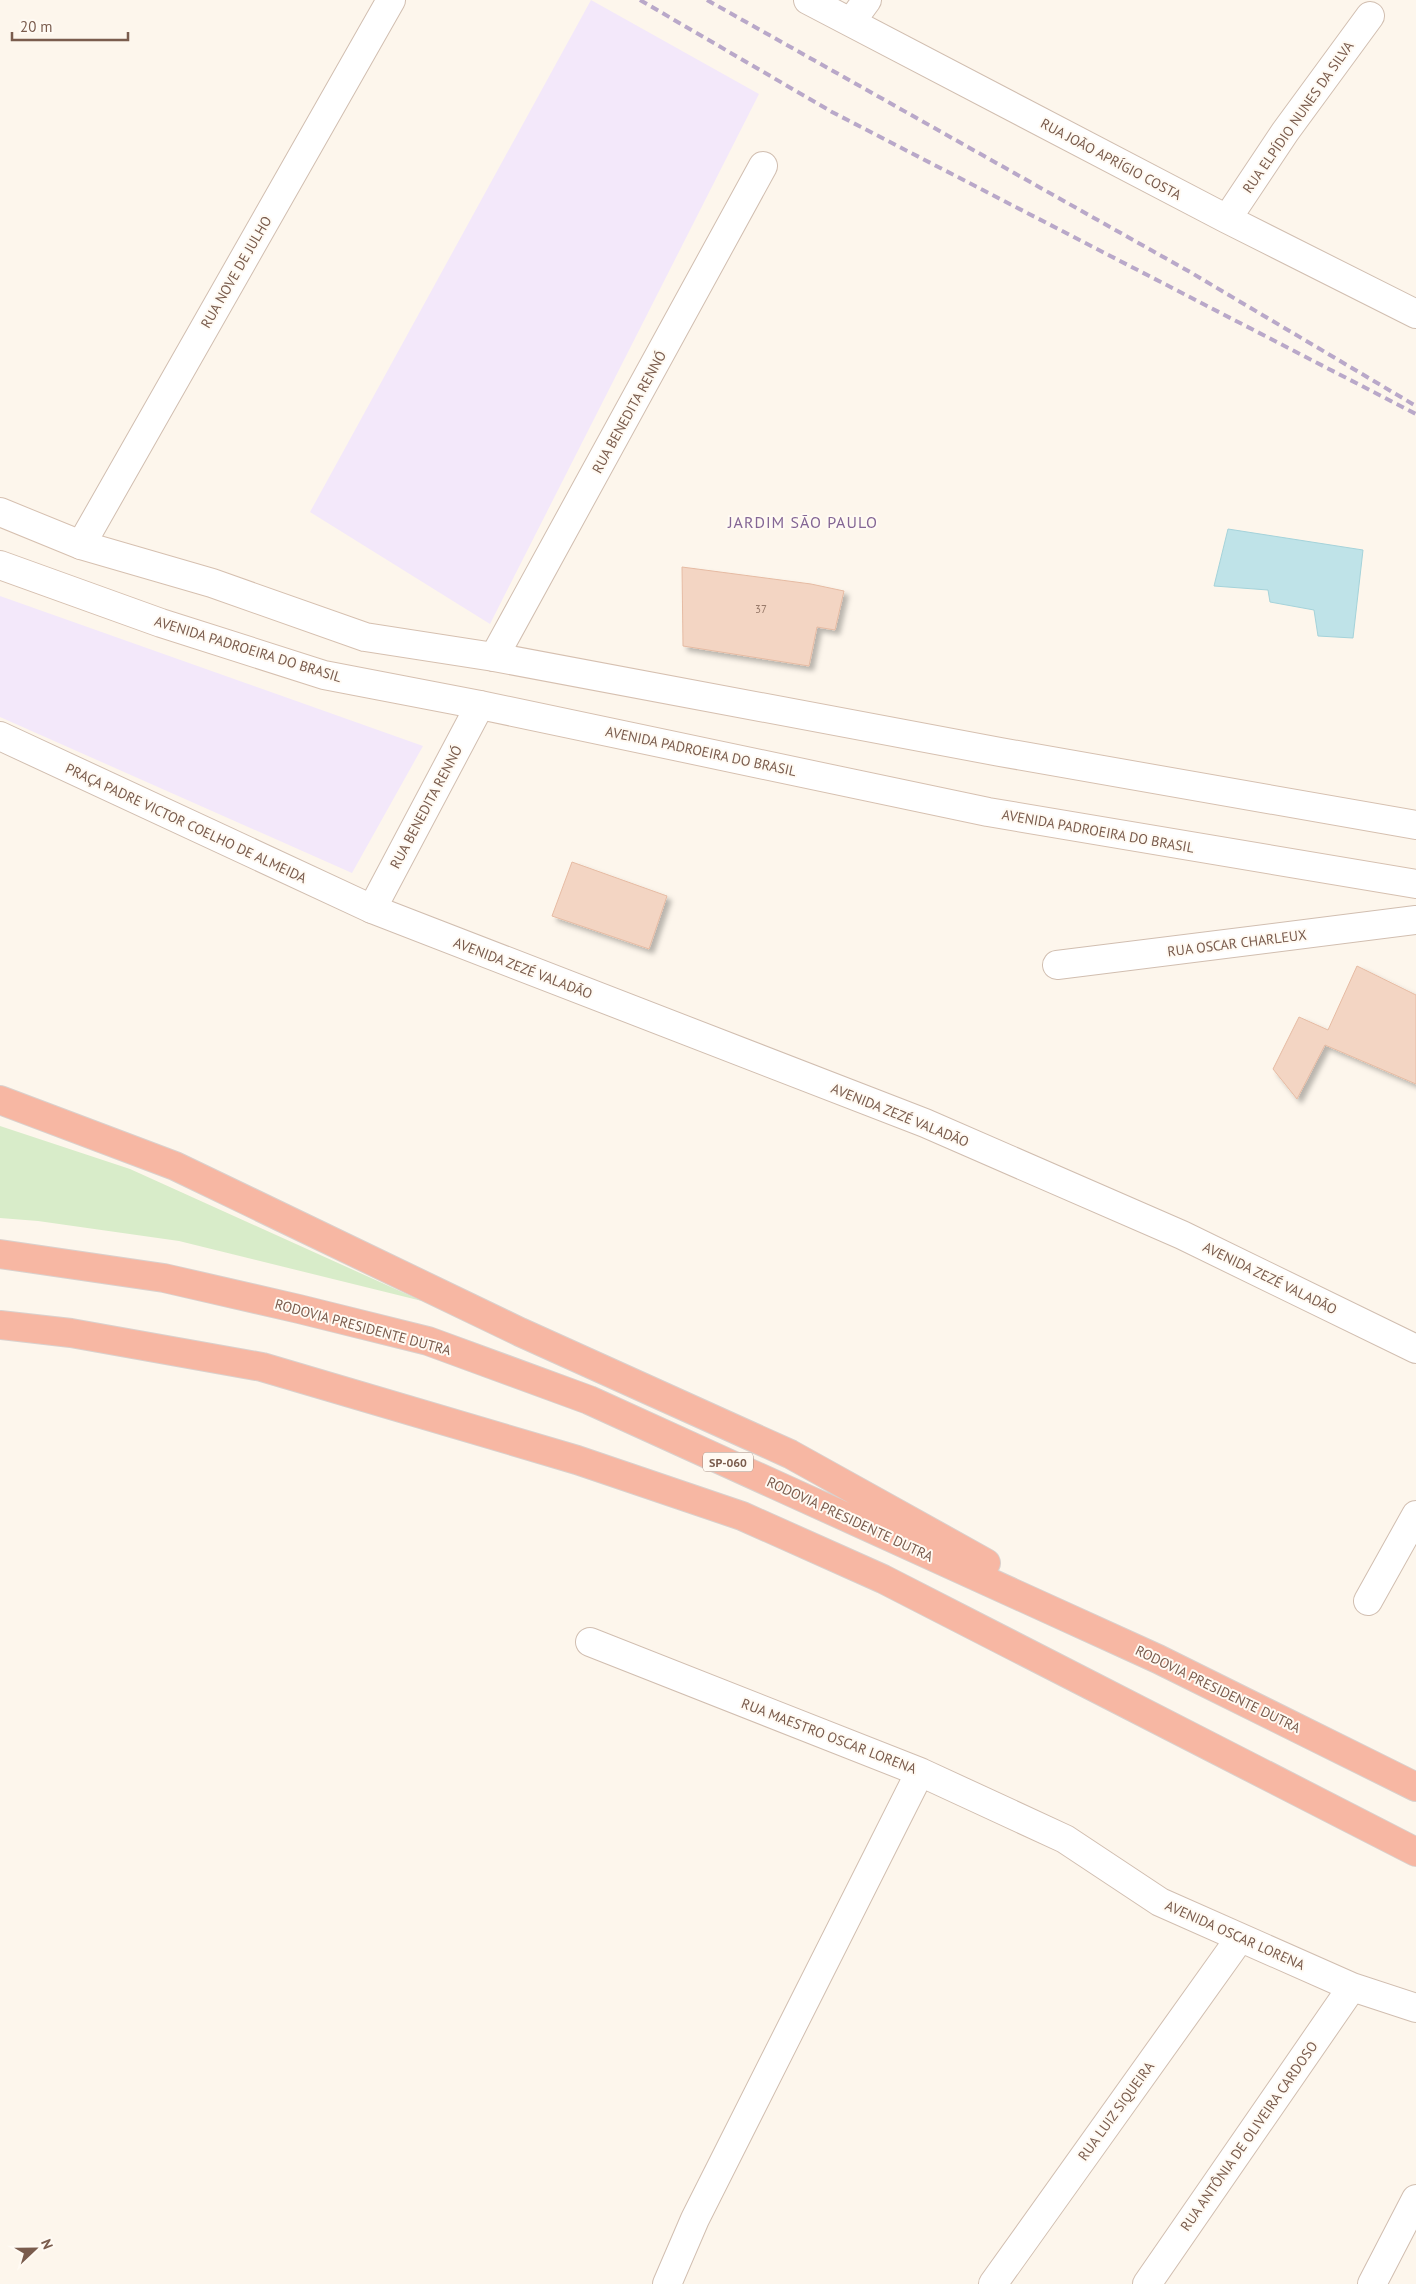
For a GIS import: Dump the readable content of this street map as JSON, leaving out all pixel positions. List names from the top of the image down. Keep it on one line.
{"streets":{"highway":["RODOVIA PRESIDENTE DUTRA","SP-060"],"street":["RUA ELPÍDIO NUNES DA SILVA","RUA JOÃO APRÍGIO COSTA","RUA NOVE DE JULHO","RUA BENEDITA RENNÓ","AVENIDA PADROEIRA DO BRASIL","PRAÇA PADRE VICTOR COELHO DE ALMEIDA","RUA OSCAR CHARLEUX","AVENIDA ZEZÉ VALADÃO","RUA MAESTRO OSCAR LORENA","AVENIDA OSCAR LORENA","RUA LUIZ SIQUEIRA","RUA ANTÔNIA DE OLIVEIRA CARDOSO"]},"crossings":[["RUA ELPÍDIO NUNES DA SILVA","RUA JOÃO APRÍGIO COSTA"],["RUA BENEDITA RENNÓ","AVENIDA PADROEIRA DO BRASIL"],["RUA BENEDITA RENNÓ","PRAÇA PADRE VICTOR COELHO DE ALMEIDA"],["RUA BENEDITA RENNÓ","AVENIDA ZEZÉ VALADÃO"],["PRAÇA PADRE VICTOR COELHO DE ALMEIDA","AVENIDA ZEZÉ VALADÃO"],["RUA MAESTRO OSCAR LORENA","AVENIDA OSCAR LORENA"],["AVENIDA OSCAR LORENA","RUA LUIZ SIQUEIRA"],["AVENIDA OSCAR LORENA","RUA ANTÔNIA DE OLIVEIRA CARDOSO"]],"districts":["JARDIM SÃO PAULO"],"house_numbers":["37"],"scale_bar":"20 m","north":"right"}
